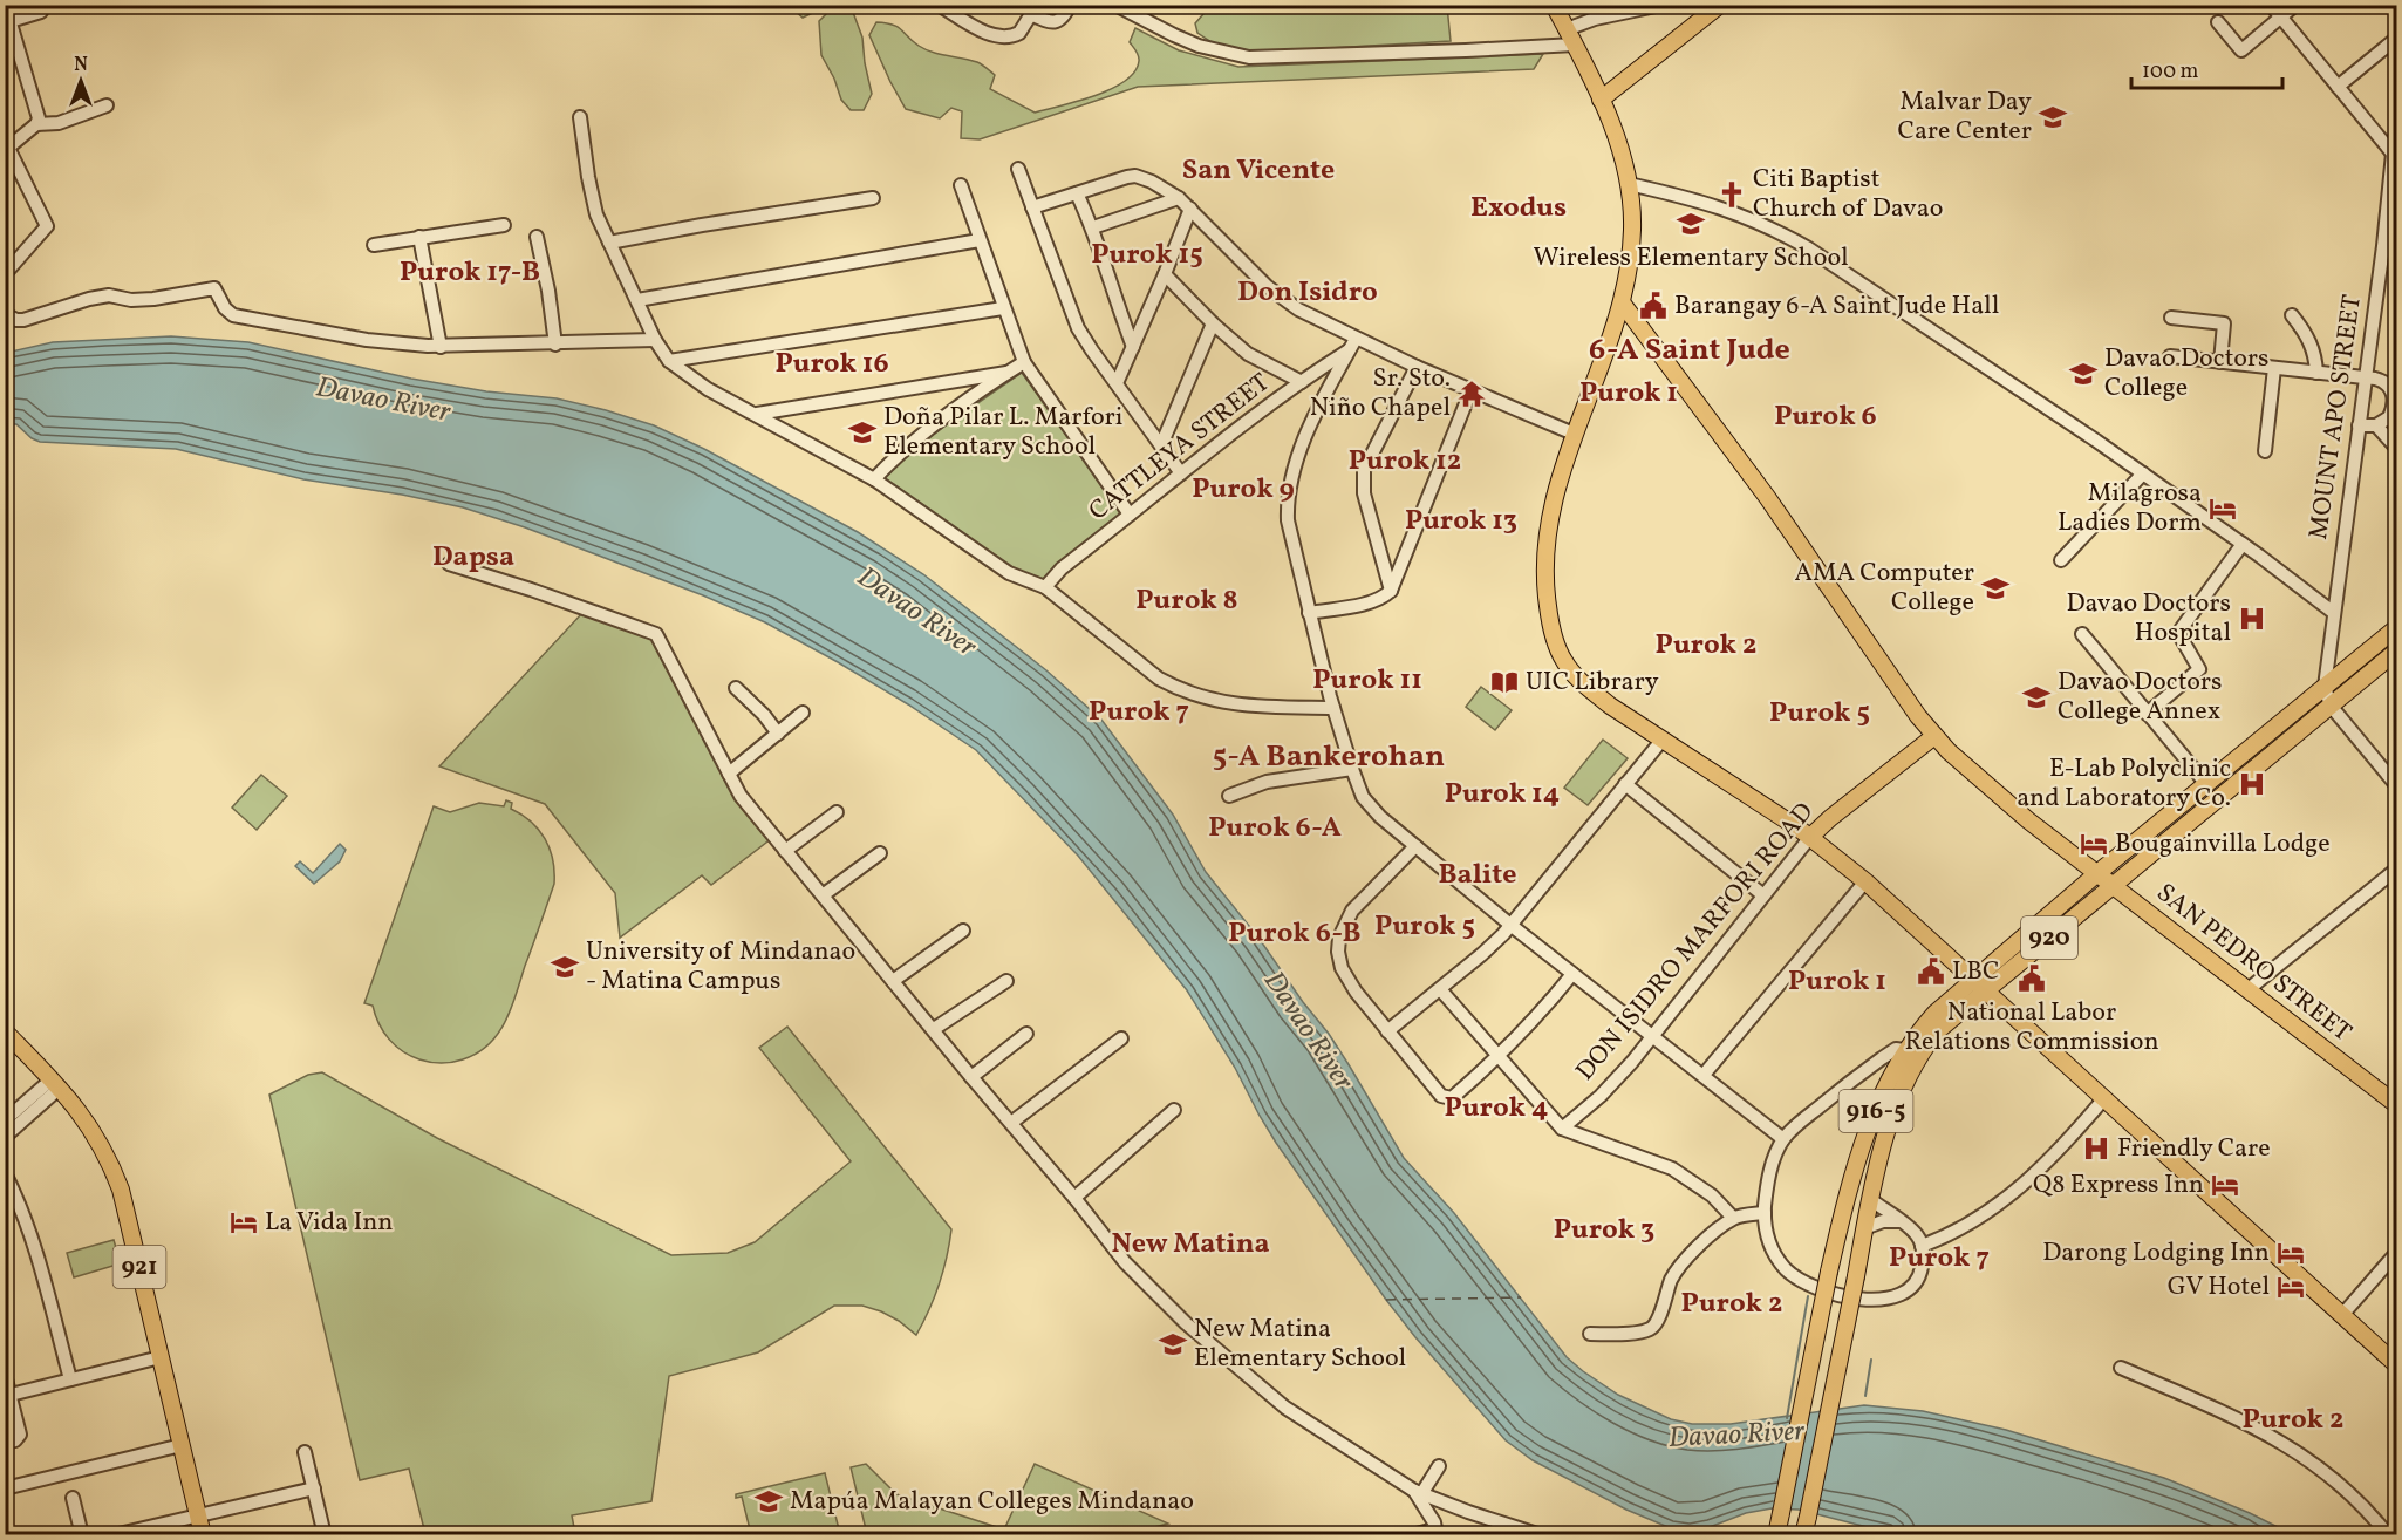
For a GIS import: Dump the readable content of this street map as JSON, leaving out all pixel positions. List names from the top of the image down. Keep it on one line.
{"streets":{"main road":["920","DON ISIDRO MARFORI ROAD","SAN PEDRO STREET","916-5","921"],"street":["MOUNT APO STREET","CATTLEYA STREET"]},"crossings":[["MOUNT APO STREET","920"],["920","SAN PEDRO STREET"],["920","916-5"],["DON ISIDRO MARFORI ROAD","SAN PEDRO STREET"]],"districts":["San Vicente","Exodus","Purok 15","Purok 17-B","Don Isidro","6-A Saint Jude","Purok 16","Purok 1","Purok 6","Purok 12","Purok 9","Purok 13","Dapsa","Purok 8","Purok 2","Purok 11","Purok 7","Purok 5","5-A Bankerohan","Purok 14","Purok 6-A","Balite","Purok 5","Purok 6-B","Purok 1","Purok 4","Purok 3","New Matina","Purok 7","Purok 2","Purok 2"],"water":["Davao River"],"places":{"school or university":["Malvar Day Care Center","Wireless Elementary School","Davao Doctors College","Doña Pilar L. Marfori Elementary School","AMA Computer College","Davao Doctors College Annex","University of Mindanao - Matina Campus","New Matina Elementary School","Mapúa Malayan Colleges Mindanao"],"church":["Citi Baptist Church of Davao"],"public building":["Barangay 6-A Saint Jude Hall","LBC","National Labor Relations Commission"],"temple":["Sr. Sto. Niño Chapel"],"hotel":["Milagrosa Ladies Dorm","Bougainvilla Lodge","Q8 Express Inn","La Vida Inn","Darong Lodging Inn","GV Hotel"],"hospital":["Davao Doctors Hospital","E-Lab Polyclinic and Laboratory Co.","Friendly Care"],"library":["UIC Library"]},"scale_bar":"100 m","north":"top"}
